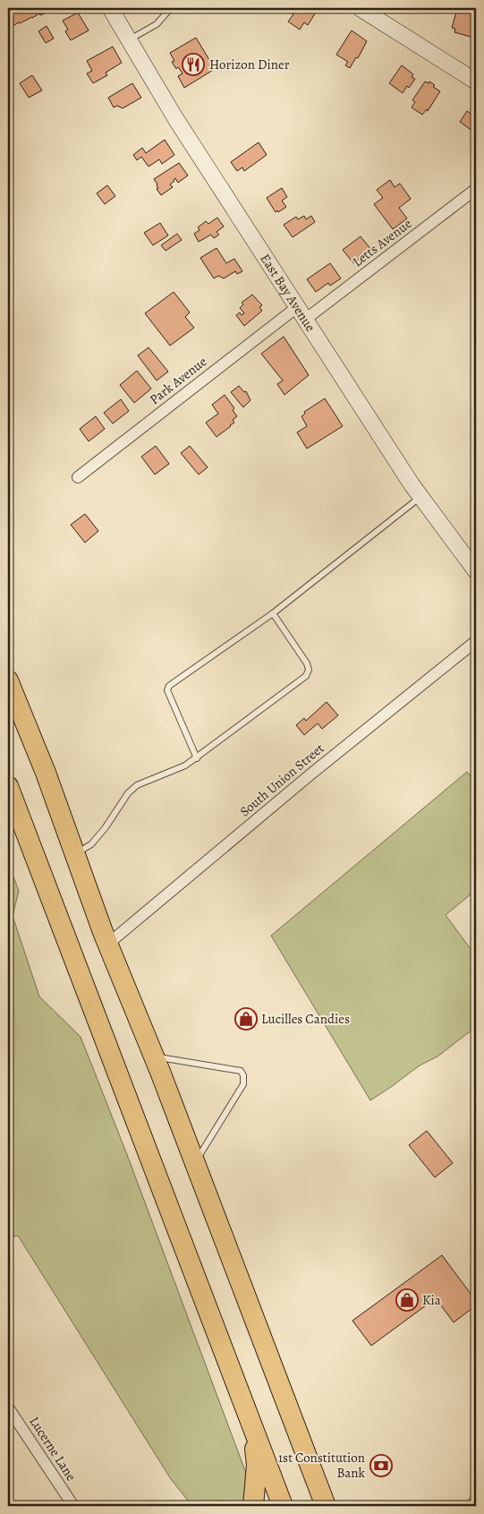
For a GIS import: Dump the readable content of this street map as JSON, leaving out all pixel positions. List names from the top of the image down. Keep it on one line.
{"streets":{"street":["Letts Avenue","East Bay Avenue","Park Avenue","South Union Street","Lucerne Lane"]},"crossings":[["Letts Avenue","East Bay Avenue"],["Letts Avenue","Park Avenue"],["East Bay Avenue","Park Avenue"]],"places":{"restaurant":["Horizon Diner"],"shop":["Lucilles Candies","Kia"],"bank":["1st Constitution Bank"]}}
